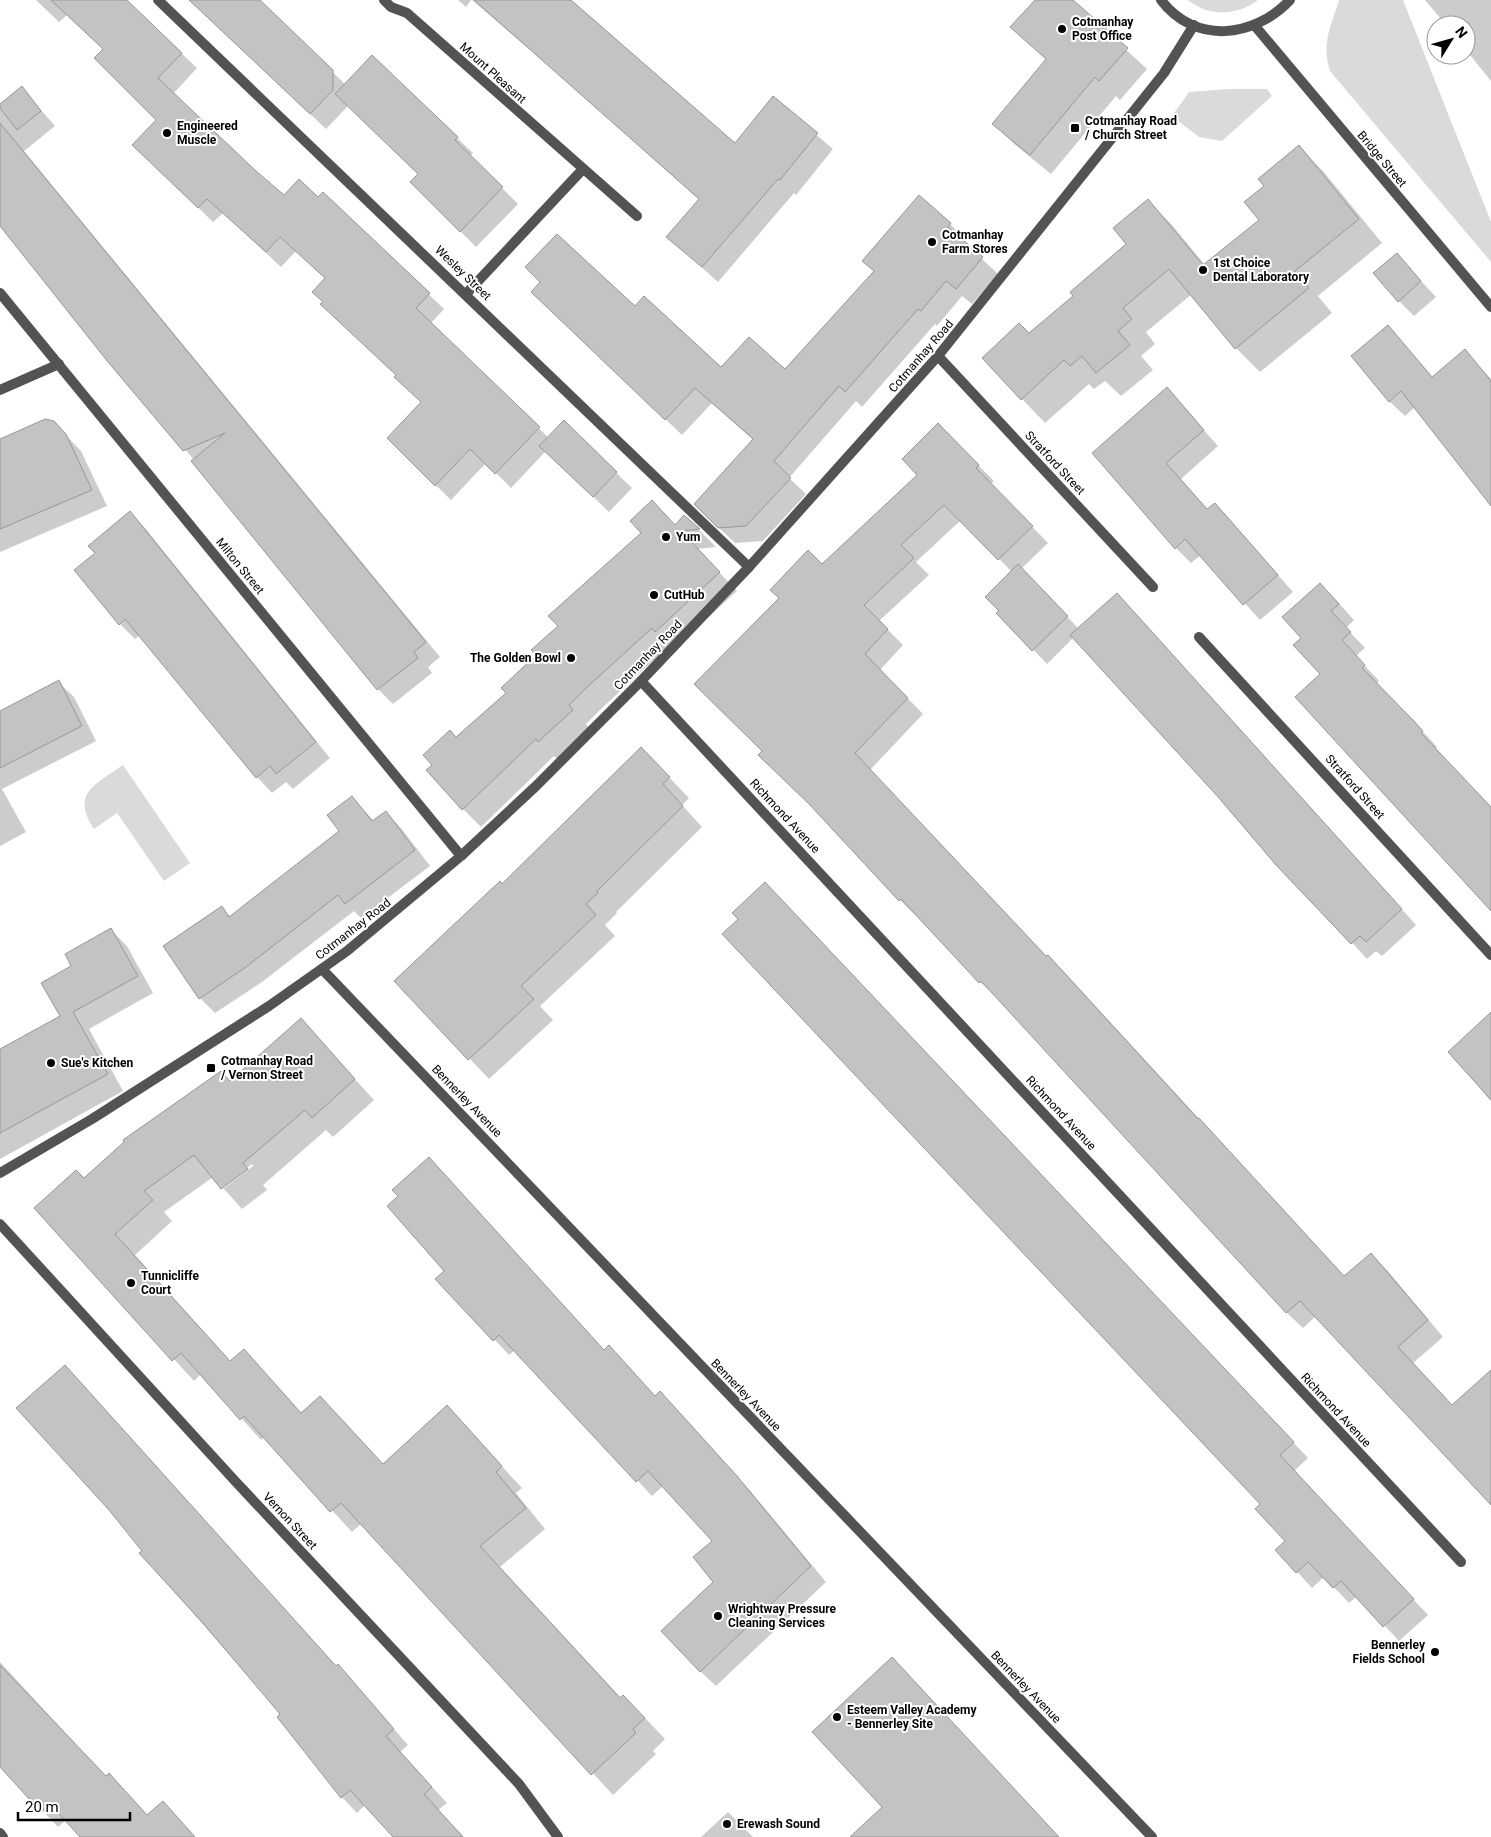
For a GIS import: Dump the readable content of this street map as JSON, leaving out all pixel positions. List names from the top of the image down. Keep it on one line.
{"streets":{"street":["Mount Pleasant","Bridge Street","Wesley Street","Cotmanhay Road","Stratford Street","Milton Street","Richmond Avenue","Bennerley Avenue","Vernon Street"]},"crossings":[["Wesley Street","Cotmanhay Road"],["Cotmanhay Road","Stratford Street"],["Cotmanhay Road","Milton Street"],["Cotmanhay Road","Richmond Avenue"],["Cotmanhay Road","Bennerley Avenue"]],"places":{"other":["Cotmanhay Post Office","Engineered Muscle","Cotmanhay Farm Stores","1st Choice Dental Laboratory","Yum","CutHub","The Golden Bowl","Sue's Kitchen","Tunnicliffe Court","Wrightway Pressure Cleaning Services","Bennerley Fields School","Esteem Valley Academy - Bennerley Site","Erewash Sound"],"transit":["Cotmanhay Road / Church Street","Cotmanhay Road / Vernon Street"]},"scale_bar":"20 m","north":"top right"}
